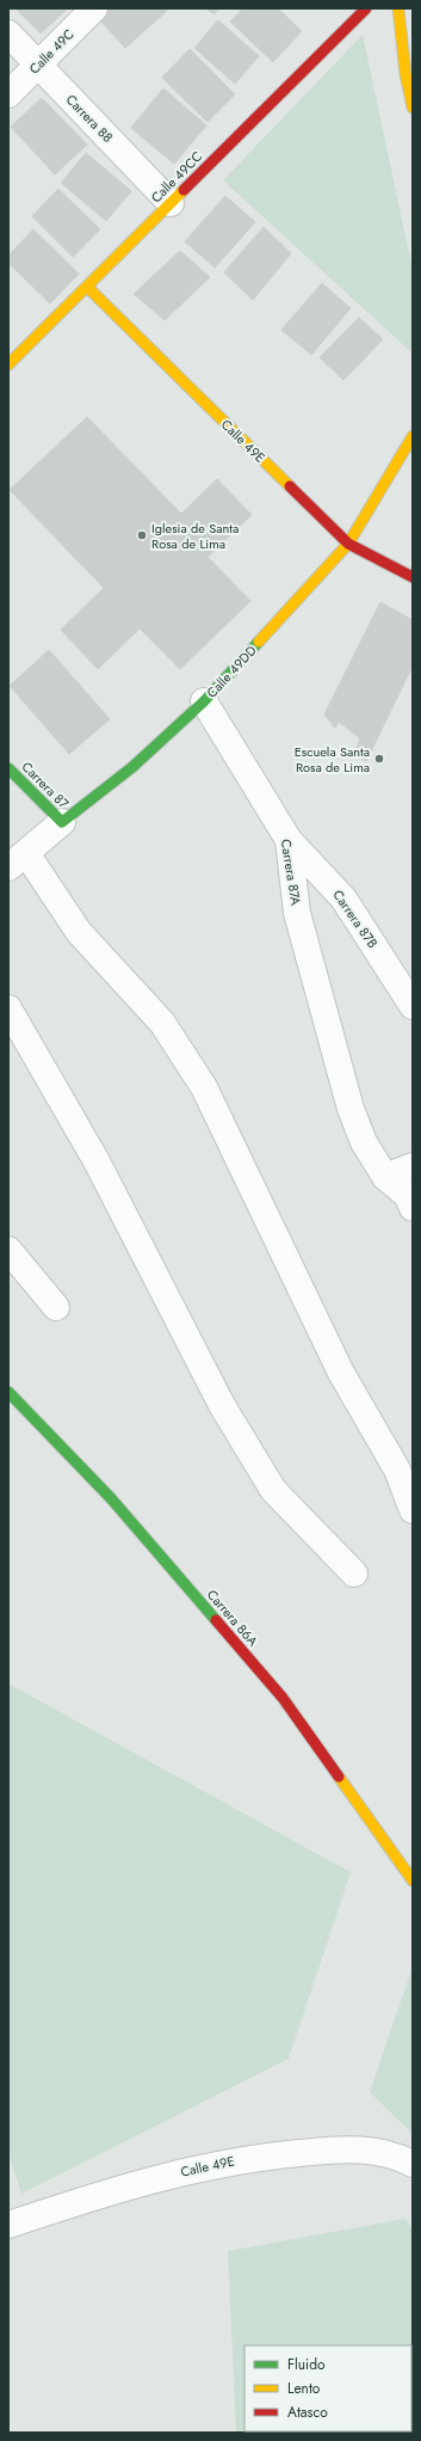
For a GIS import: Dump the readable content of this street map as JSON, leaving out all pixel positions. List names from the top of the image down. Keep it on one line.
{"streets":{"street":["Calle 49C","Carrera 88","Calle 49CC","Calle 49E","Calle 49DD","Carrera 87","Carrera 87A","Carrera 87B","Carrera 86A"]},"crossings":[["Calle 49C","Carrera 88"],["Carrera 88","Calle 49CC"],["Calle 49CC","Calle 49E"],["Calle 49E","Calle 49DD"],["Calle 49DD","Carrera 87"],["Calle 49DD","Carrera 87A"],["Carrera 87A","Carrera 87B"]],"places":["Iglesia de Santa Rosa de Lima","Escuela Santa Rosa de Lima"],"legend":["Fluido","Lento","Atasco"]}
